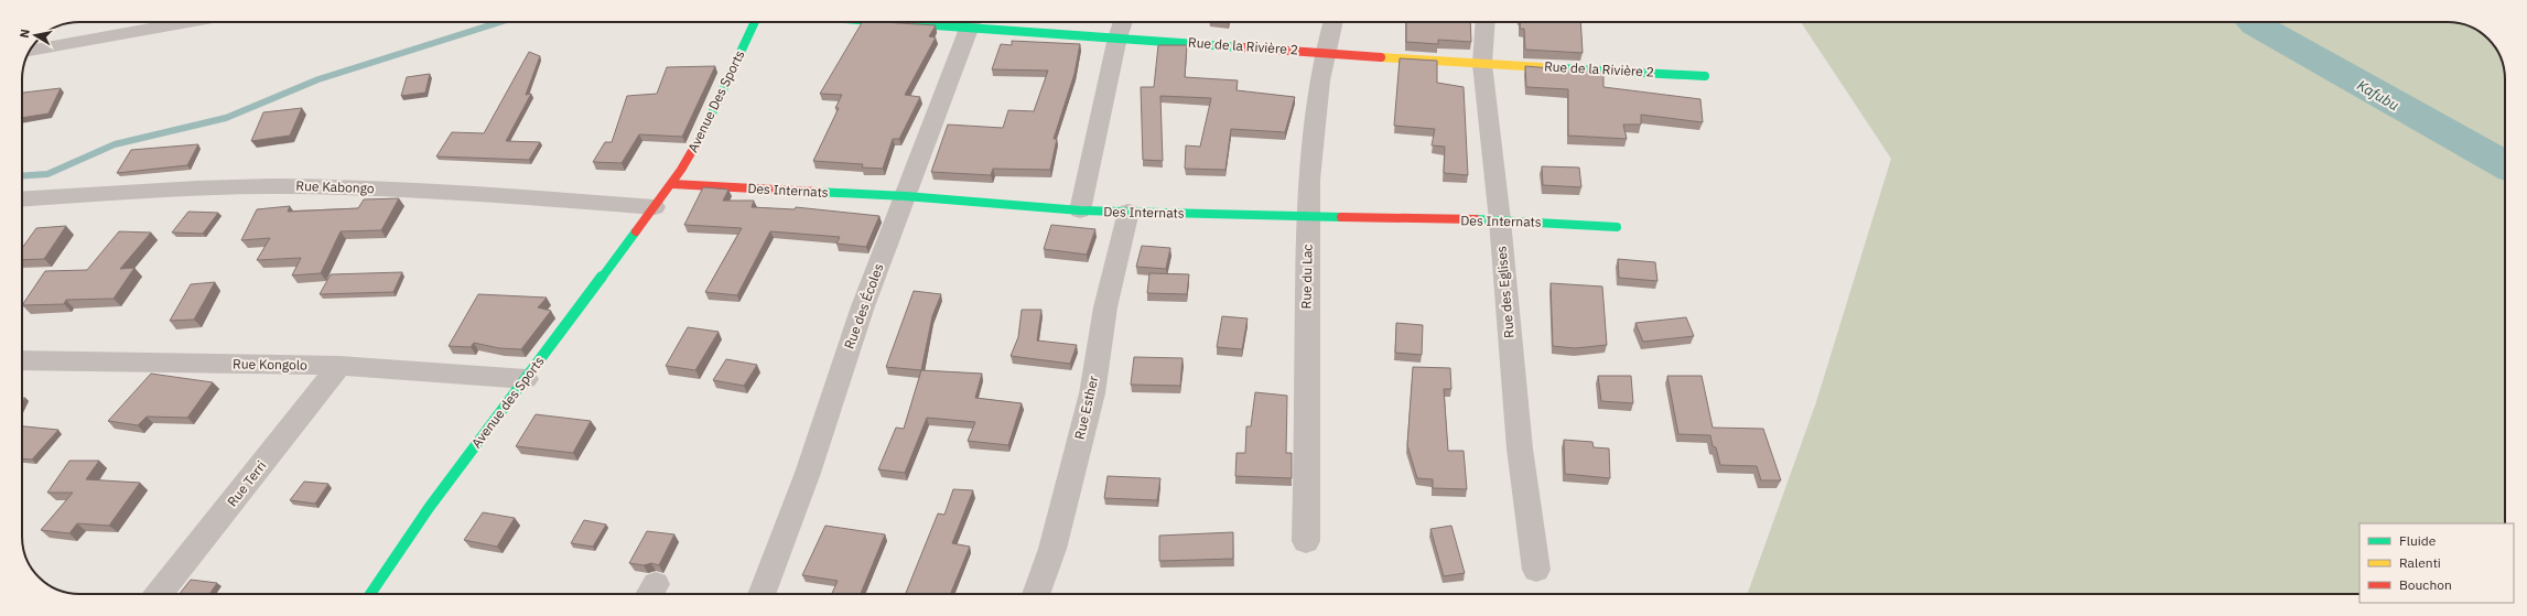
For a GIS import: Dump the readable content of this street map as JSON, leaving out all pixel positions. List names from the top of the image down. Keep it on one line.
{"streets":{"street":["Rue de la Rivière 2","Avenue Des Sports","Rue Kabongo","Des Internats","Rue du Lac","Rue des Eglises","Rue des Écoles","Rue Kongolo","Avenue des Sports","Rue Esther","Rue Terri"]},"crossings":[["Rue de la Rivière 2","Rue du Lac"],["Rue de la Rivière 2","Rue des Eglises"],["Rue de la Rivière 2","Rue des Écoles"],["Avenue Des Sports","Rue Kabongo"],["Avenue Des Sports","Des Internats"],["Avenue Des Sports","Avenue des Sports"],["Rue Kabongo","Avenue des Sports"],["Des Internats","Rue du Lac"],["Des Internats","Rue des Eglises"],["Des Internats","Rue des Écoles"],["Des Internats","Rue Esther"],["Rue Kongolo","Avenue des Sports"],["Rue Kongolo","Rue Terri"]],"water":["Kafubu"],"legend":["Fluide","Ralenti","Bouchon"],"north":"left"}
